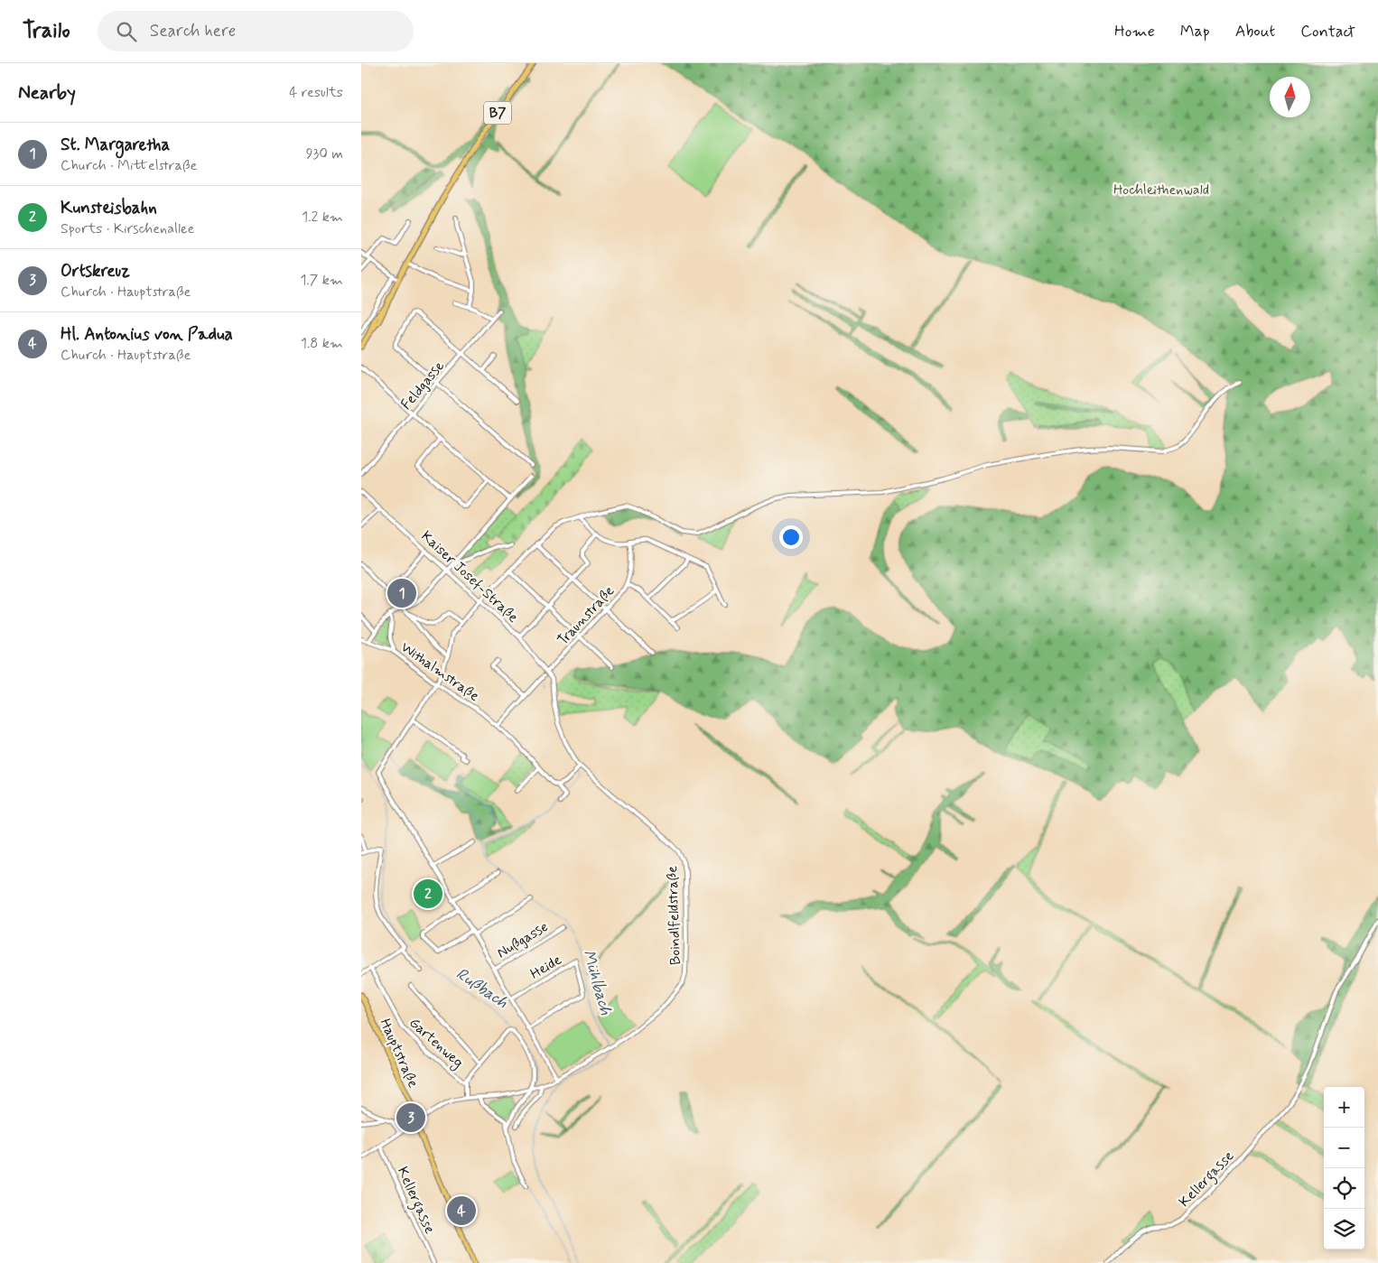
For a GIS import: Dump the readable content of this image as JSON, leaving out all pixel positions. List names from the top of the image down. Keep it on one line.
{"streets":{"main road":["B7","Hauptstraße"],"street":["Feldgasse","Kaiser Josef-Straße","Traunstraße","Withalmstraße","Boindlfeldstraße","Nußgasse","Heide","Gartenweg","Kellergasse"]},"crossings":[["Kaiser Josef-Straße","Traunstraße"],["Kaiser Josef-Straße","Boindlfeldstraße"],["Boindlfeldstraße","Hauptstraße"]],"water":["Mühlbach","Rußbach"],"parks":["Hochleithenwald"],"north":"top","page":{"header":"Trailo","search":"Search here","nav":["Home","Map","About","Contact"],"heading":["Nearby","4 results"],"list":[{"mark":"1","name":"St. Margaretha","note":"Church · Mittelstraße","value":"930 m"},{"mark":"2","name":"Kunsteisbahn","note":"Sports · Kirschenallee","value":"1.2 km"},{"mark":"3","name":"Ortskreuz","note":"Church · Hauptstraße","value":"1.7 km"},{"mark":"4","name":"Hl. Antonius von Padua","note":"Church · Hauptstraße","value":"1.8 km"}],"pins":["1","2","3","4"],"map_buttons":["+","−"]}}
